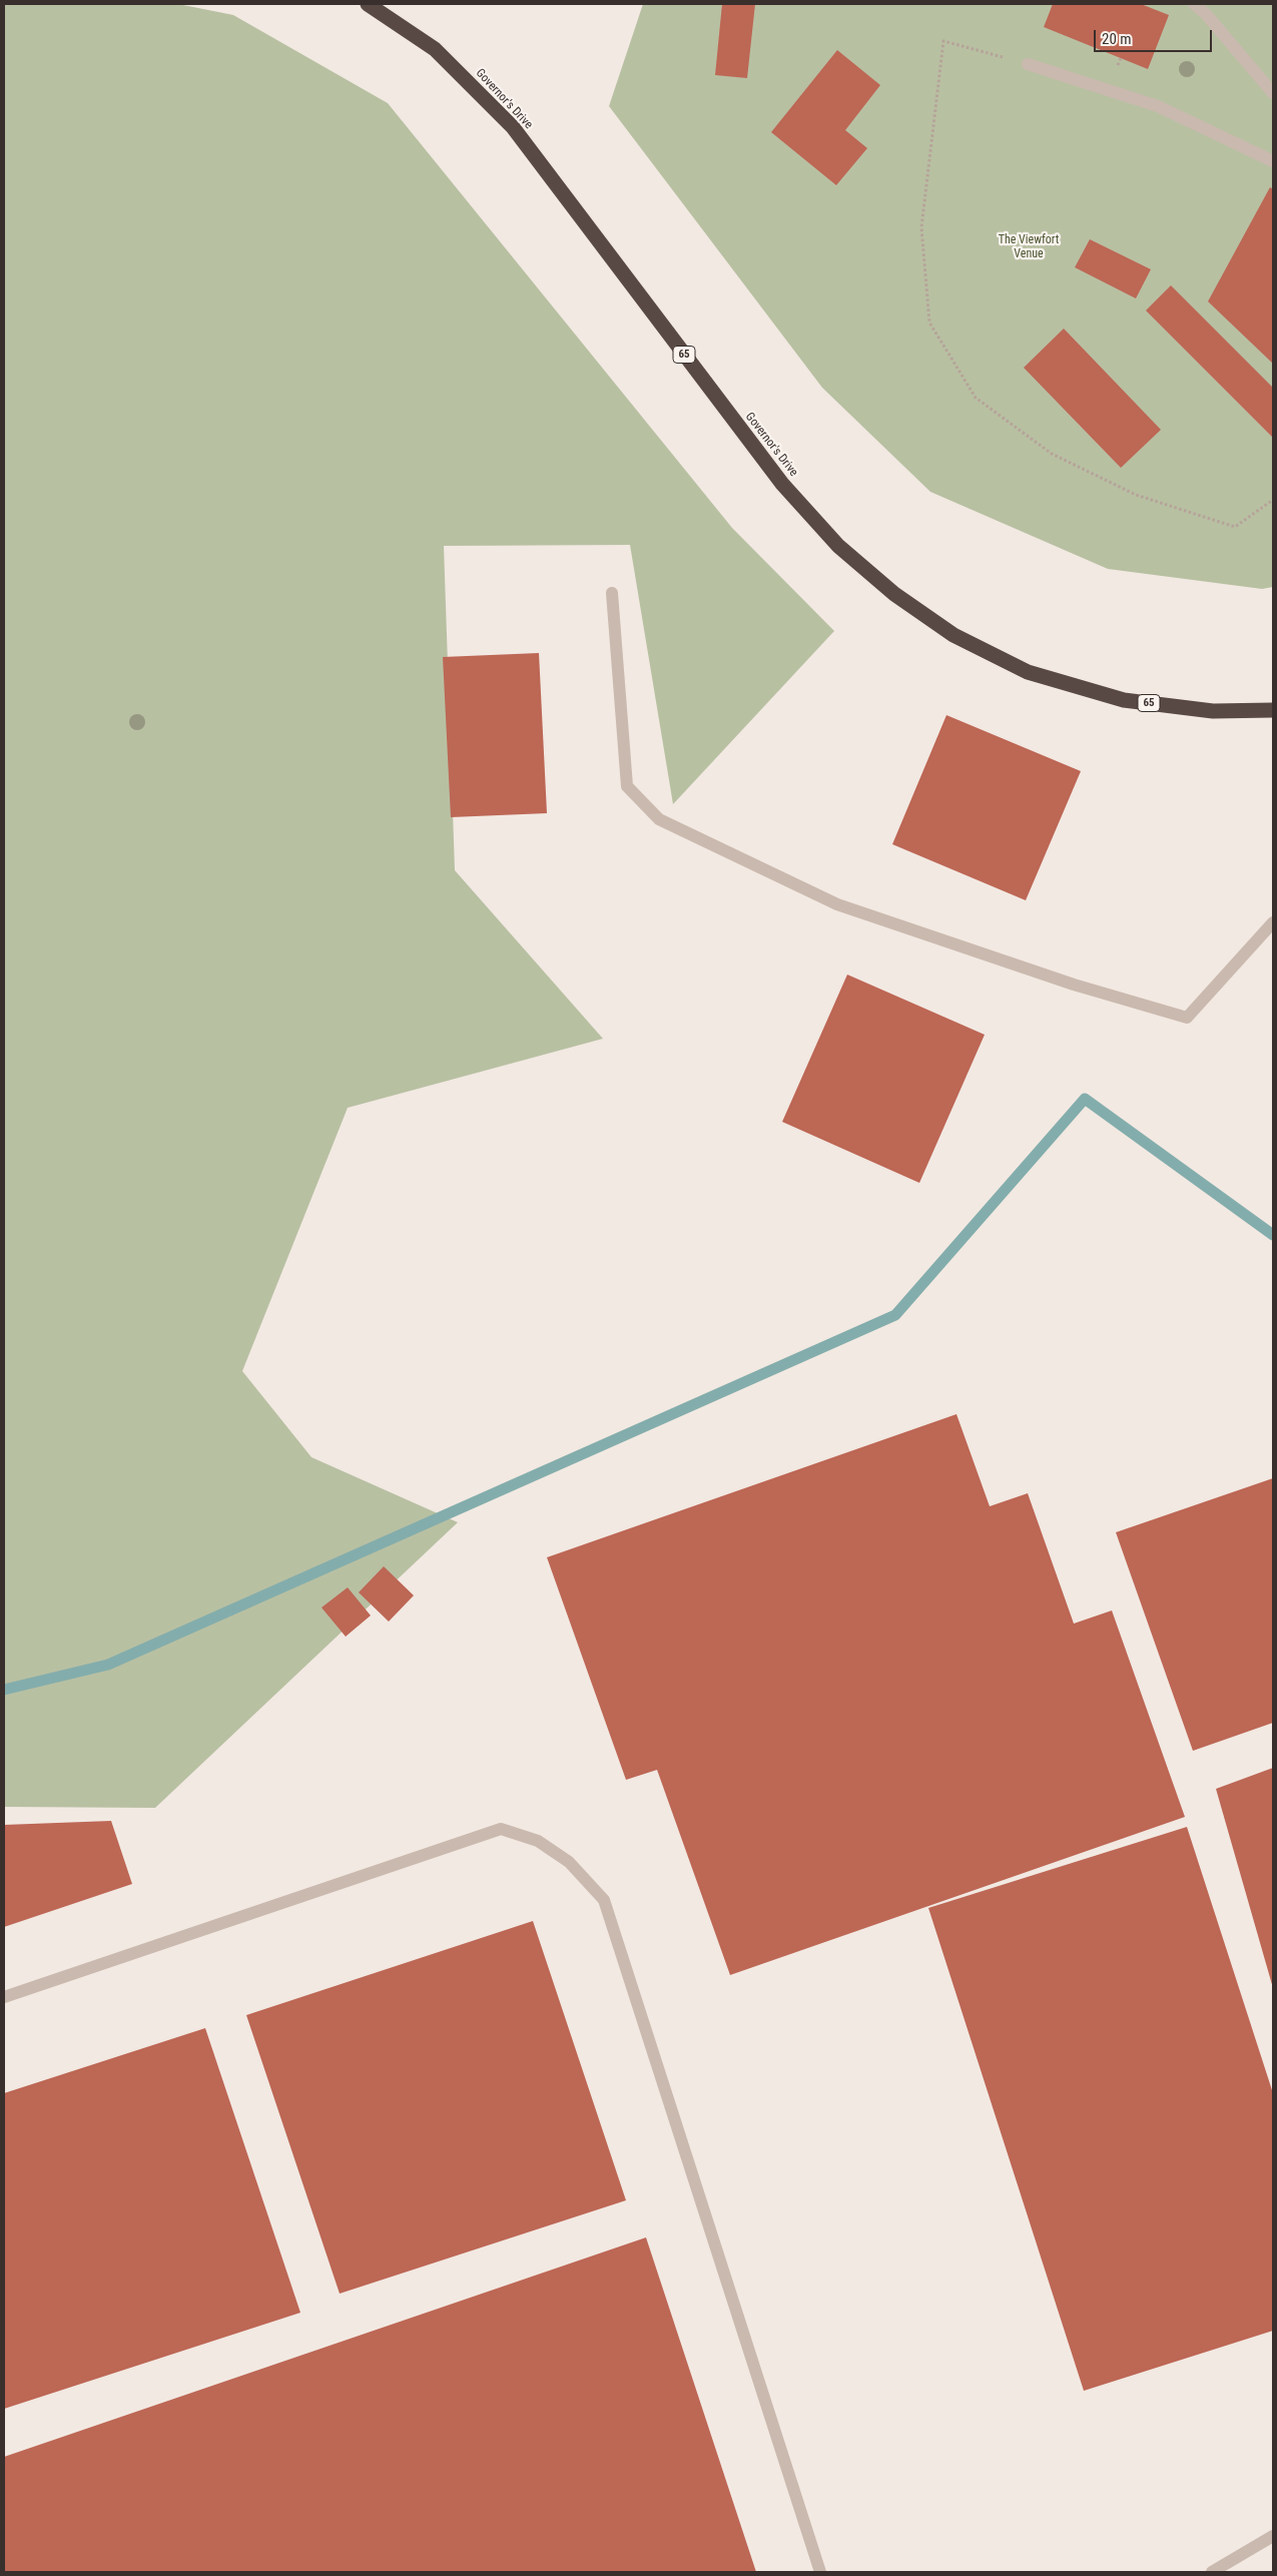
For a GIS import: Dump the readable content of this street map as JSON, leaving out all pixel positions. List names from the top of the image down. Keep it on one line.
{"streets":{"highway":["Governor's Drive","65"]},"parks":["The Viewfort Venue"],"scale_bar":"20 m"}
